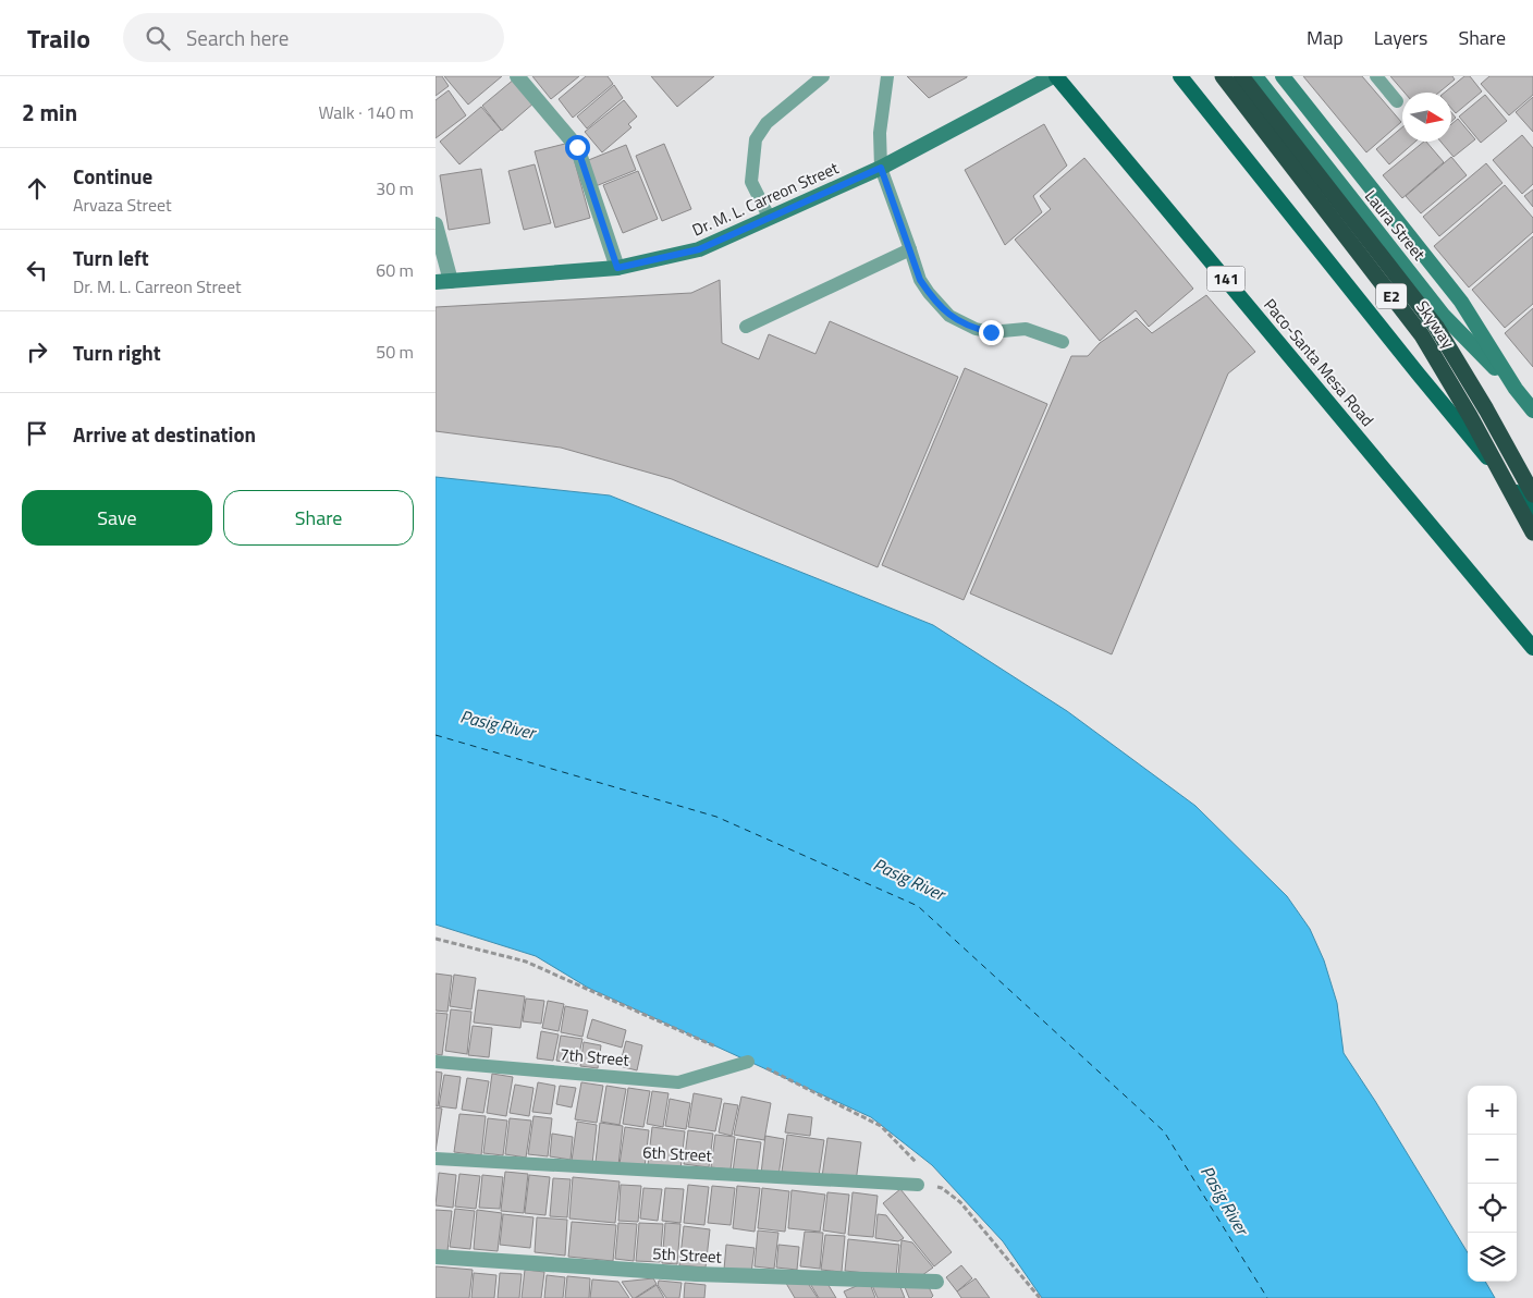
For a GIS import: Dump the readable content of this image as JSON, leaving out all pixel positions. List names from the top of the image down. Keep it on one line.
{"streets":{"highway":["E2","Skyway"],"main road":["Dr. M. L. Carreon Street","Laura Street","141","Paco-Santa Mesa Road"],"street":["5th Street"],"lane":["7th Street","6th Street"]},"crossings":[["Dr. M. L. Carreon Street","Paco-Santa Mesa Road"]],"water":["Pasig River"],"north":"right","page":{"header":"Trailo","search":"Search here","nav":["Map","Layers","Share"],"heading":["2 min","Walk · 140 m"],"list":[["Continue","Arvaza Street","30 m"],["Turn left","Dr. M. L. Carreon Street","60 m"],["Turn right","50 m"],"Arrive at destination"],"buttons":["Save","Share"],"map_buttons":["+","−"]}}
